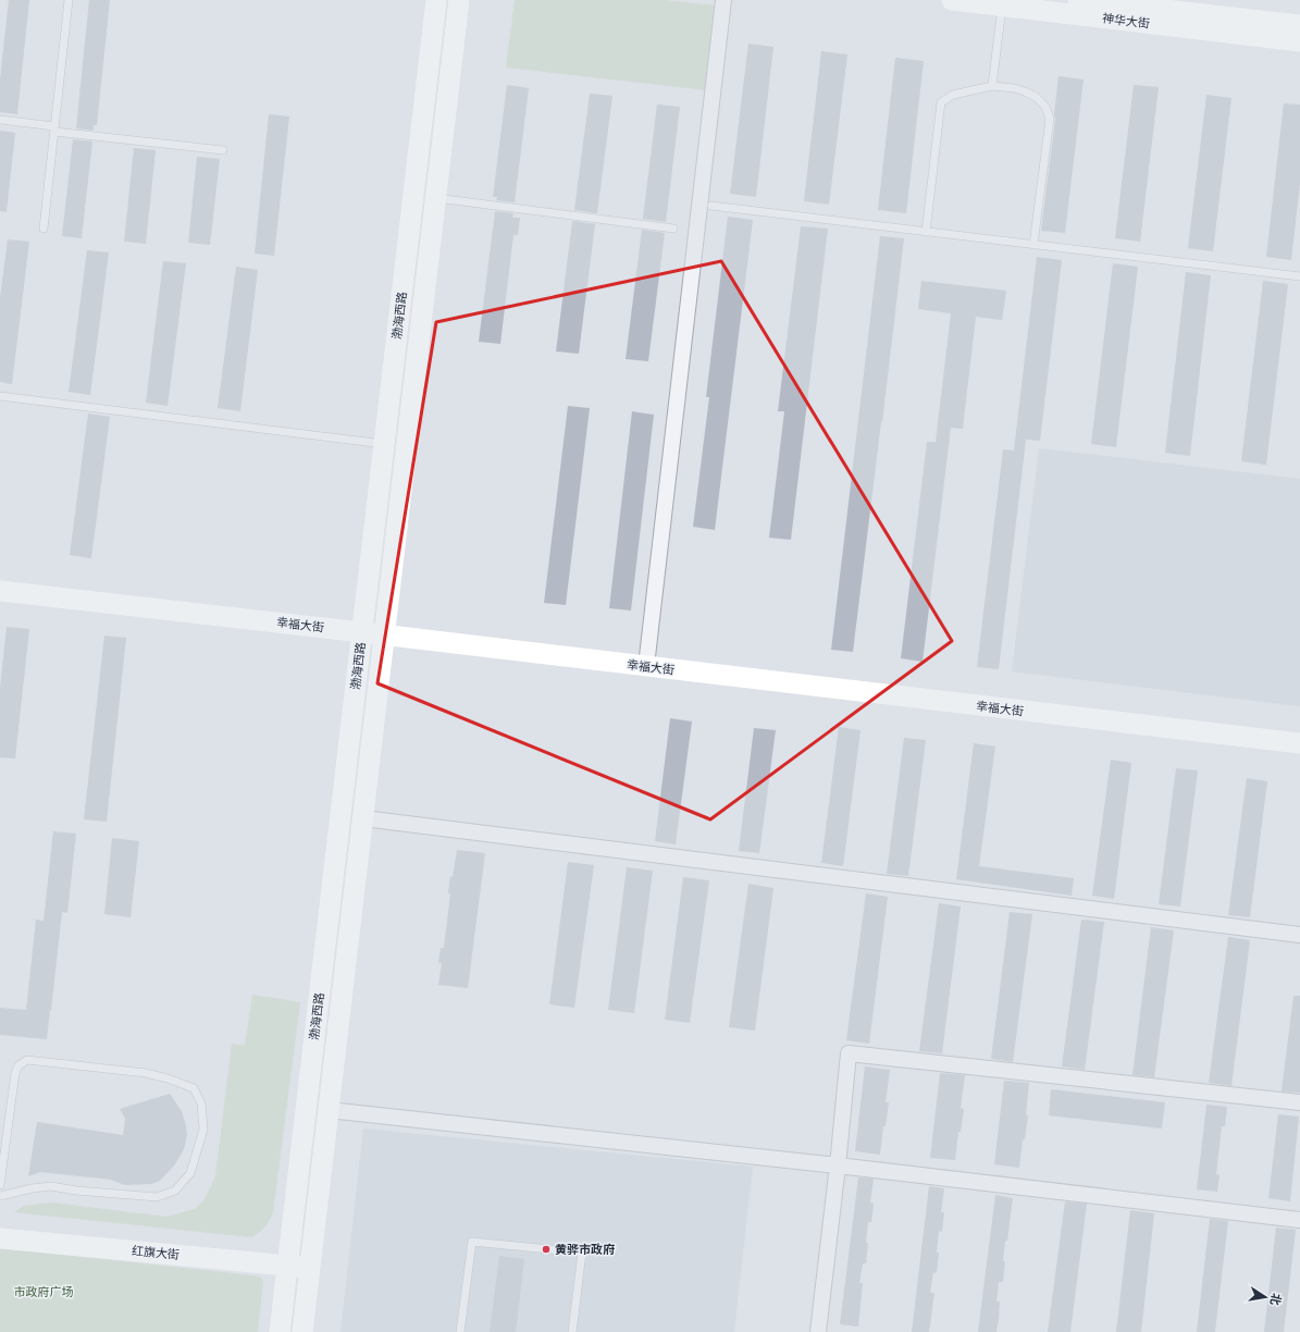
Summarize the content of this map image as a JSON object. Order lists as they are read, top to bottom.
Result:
{
  "streets": {
    "main road": [
      "神华大街",
      "渤海西路",
      "幸福大街",
      "红旗大街"
    ]
  },
  "crossings": [
    ["渤海西路", "幸福大街"],
    ["渤海西路", "红旗大街"]
  ],
  "parks": ["市政府广场"],
  "places": ["黄骅市政府"],
  "north": "right"
}
